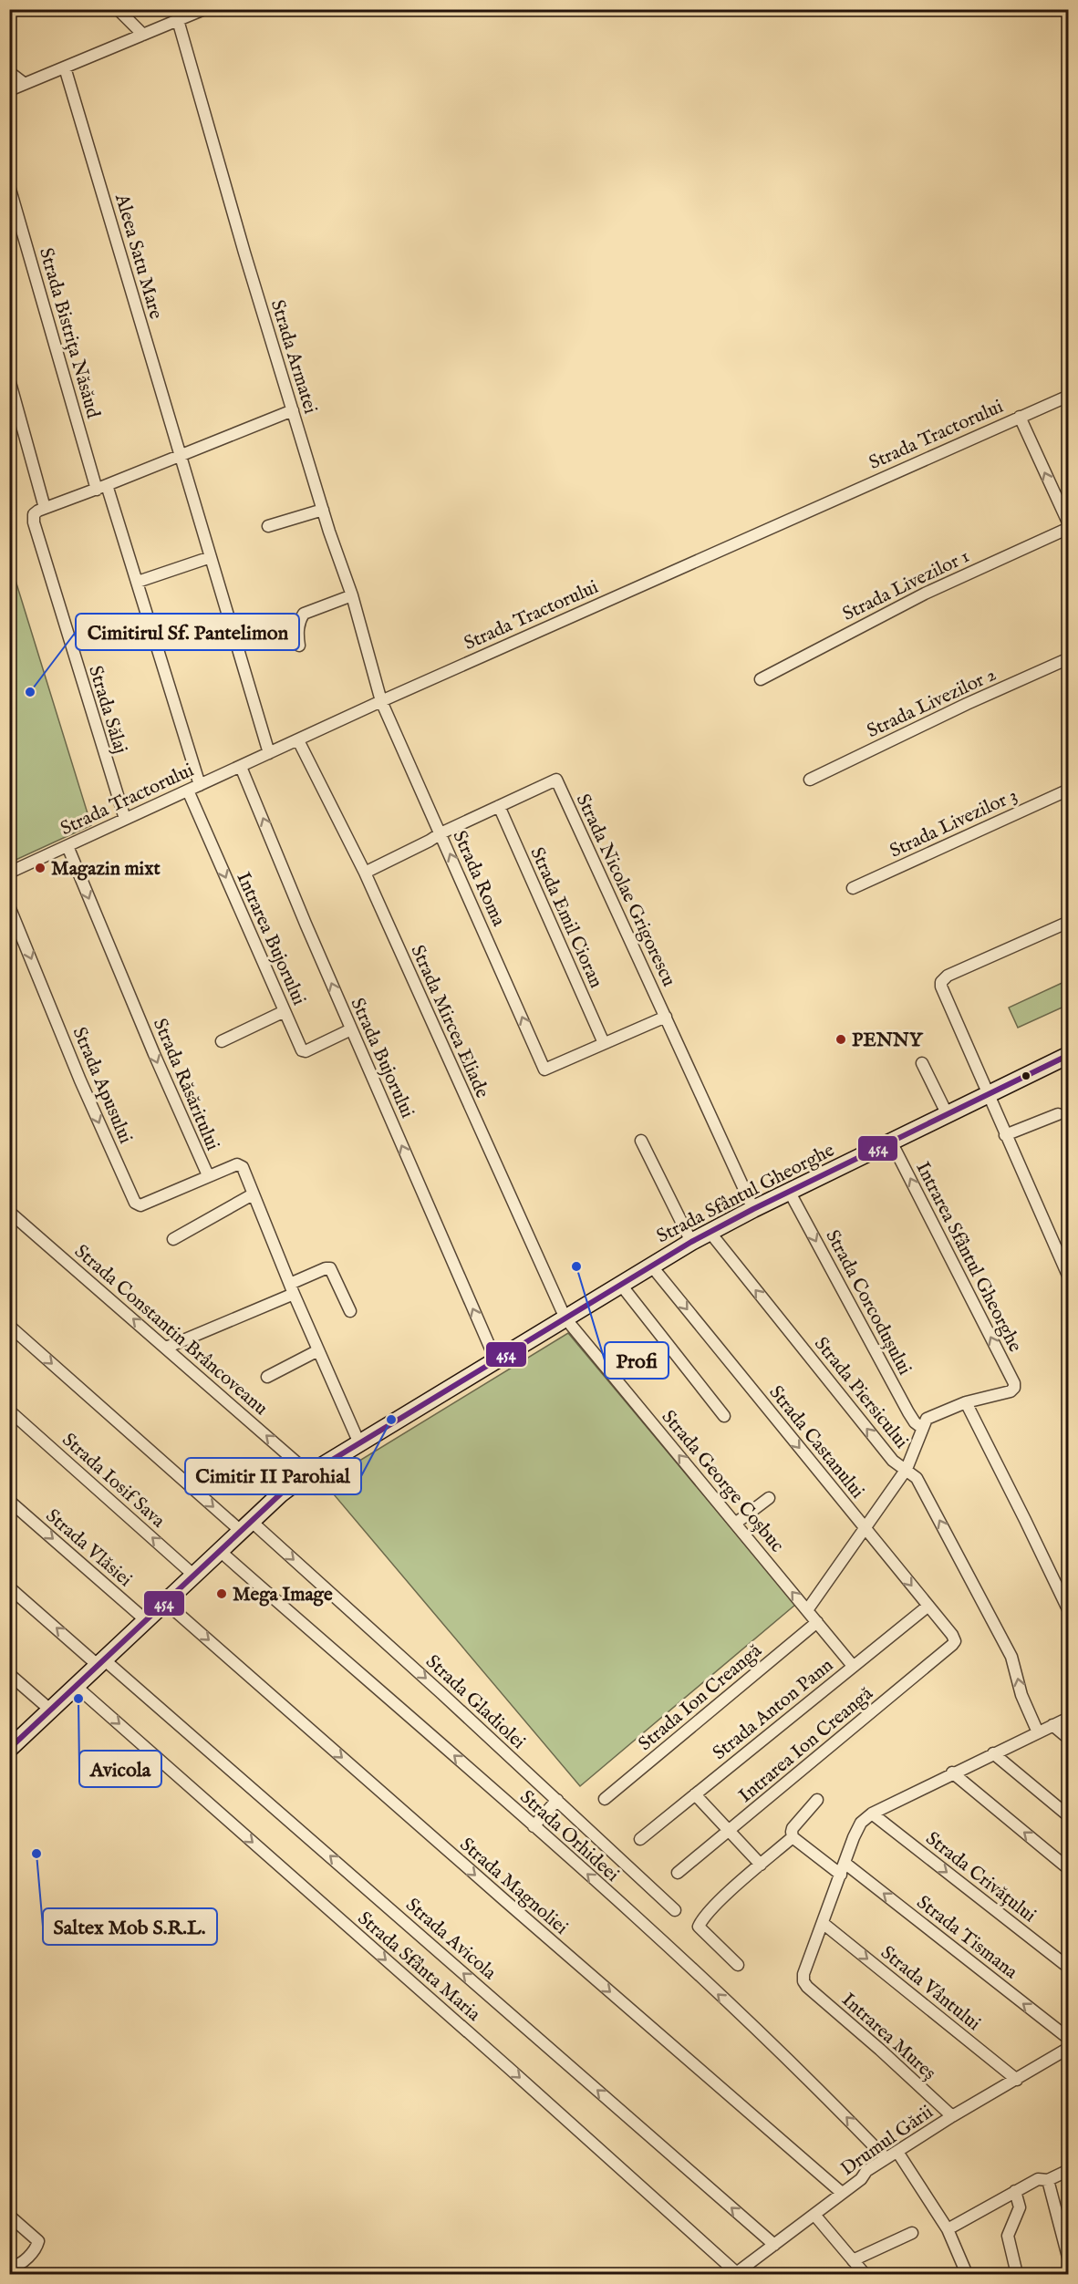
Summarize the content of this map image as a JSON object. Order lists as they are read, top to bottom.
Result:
{
  "streets": {
    "street": [
      "Aleea Satu Mare",
      "Strada Bistrița Năsăud",
      "Strada Armatei",
      "Strada Tractorului",
      "Strada Livezilor 1",
      "Strada Livezilor 2",
      "Strada Sălaj",
      "Strada Livezilor 3",
      "Strada Roma",
      "Strada Nicolae Grigorescu",
      "Strada Emil Cioran",
      "Intrarea Bujorului",
      "Strada Mircea Eliade",
      "Strada Bujorului",
      "Strada Răsăritului",
      "Strada Apusului",
      "Strada Sfântul Gheorghe",
      "Intrarea Sfântul Gheorghe",
      "Strada Corcodușului",
      "Strada Constantin Brâncoveanu",
      "Strada Piersicului",
      "Strada Castanului",
      "Strada Iosif Sava",
      "Strada George Coșbuc",
      "Strada Vlăsiei",
      "Strada Ion Creangă",
      "Strada Gladiolei",
      "Strada Anton Pann",
      "Intrarea Ion Creangă",
      "Strada Orhideei",
      "Strada Crivățului",
      "Strada Magnoliei",
      "Strada Tismana",
      "Strada Avicola",
      "Strada Sfânta Maria",
      "Strada Vântului",
      "Intrarea Mureș",
      "Drumul Gării"
    ]
  },
  "crossings": [
    ["Aleea Satu Mare", "Strada Tractorului"],
    ["Strada Bistrița Năsăud", "Strada Tractorului"],
    ["Strada Armatei", "Strada Tractorului"],
    ["Strada Armatei", "Strada Roma"],
    ["Strada Tractorului", "Strada Sălaj"],
    ["Strada Tractorului", "Strada Roma"],
    ["Strada Tractorului", "Intrarea Bujorului"],
    ["Strada Tractorului", "Strada Mircea Eliade"],
    ["Strada Tractorului", "Strada Bujorului"],
    ["Strada Tractorului", "Strada Răsăritului"],
    ["Strada Roma", "Strada Nicolae Grigorescu"],
    ["Strada Roma", "Strada Emil Cioran"],
    ["Strada Nicolae Grigorescu", "Strada Emil Cioran"],
    ["Strada Nicolae Grigorescu", "Strada Mircea Eliade"],
    ["Strada Nicolae Grigorescu", "Strada Sfântul Gheorghe"],
    ["Intrarea Bujorului", "Strada Bujorului"],
    ["Strada Mircea Eliade", "Strada Sfântul Gheorghe"],
    ["Strada Mircea Eliade", "Strada George Coșbuc"],
    ["Strada Bujorului", "Strada Sfântul Gheorghe"],
    ["Strada Răsăritului", "Strada Apusului"],
    ["Strada Răsăritului", "Strada Sfântul Gheorghe"],
    ["Strada Sfântul Gheorghe", "Intrarea Sfântul Gheorghe"],
    ["Strada Sfântul Gheorghe", "Strada Corcodușului"],
    ["Strada Sfântul Gheorghe", "Strada Constantin Brâncoveanu"],
    ["Strada Sfântul Gheorghe", "Strada Piersicului"],
    ["Strada Sfântul Gheorghe", "Strada Castanului"],
    ["Strada Sfântul Gheorghe", "Strada Iosif Sava"],
    ["Strada Sfântul Gheorghe", "Strada George Coșbuc"],
    ["Strada Sfântul Gheorghe", "Strada Vlăsiei"],
    ["Strada Sfântul Gheorghe", "Strada Gladiolei"],
    ["Strada Sfântul Gheorghe", "Strada Orhideei"],
    ["Strada Sfântul Gheorghe", "Strada Magnoliei"],
    ["Strada Sfântul Gheorghe", "Strada Avicola"],
    ["Strada Sfântul Gheorghe", "Strada Sfânta Maria"],
    ["Strada Castanului", "Strada Anton Pann"],
    ["Strada Castanului", "Intrarea Ion Creangă"],
    ["Strada George Coșbuc", "Strada Ion Creangă"],
    ["Strada George Coșbuc", "Strada Anton Pann"],
    ["Strada Orhideei", "Drumul Gării"],
    ["Strada Magnoliei", "Drumul Gării"],
    ["Strada Avicola", "Drumul Gării"],
    ["Strada Sfânta Maria", "Drumul Gării"],
    ["Strada Vântului", "Intrarea Mureș"],
    ["Strada Vântului", "Drumul Gării"],
    ["Intrarea Mureș", "Drumul Gării"]
  ],
  "one_way": [
    "Strada Roma",
    "Intrarea Bujorului",
    "Strada Bujorului",
    "Strada Răsăritului",
    "Strada Apusului",
    "Strada Corcodușului",
    "Strada Constantin Brâncoveanu",
    "Strada Iosif Sava",
    "Strada Vlăsiei",
    "Strada Gladiolei",
    "Strada Orhideei",
    "Strada Magnoliei",
    "Strada Tismana",
    "Strada Avicola",
    "Strada Sfânta Maria",
    "Strada Vântului"
  ],
  "places": [
    "Cimitirul Sf. Pantelimon",
    "Magazin mixt",
    "PENNY",
    "Profi",
    "Cimitir II Parohial",
    "Mega Image",
    "Avicola",
    "Saltex Mob S.R.L."
  ],
  "lines": ["transit line 454"]
}
